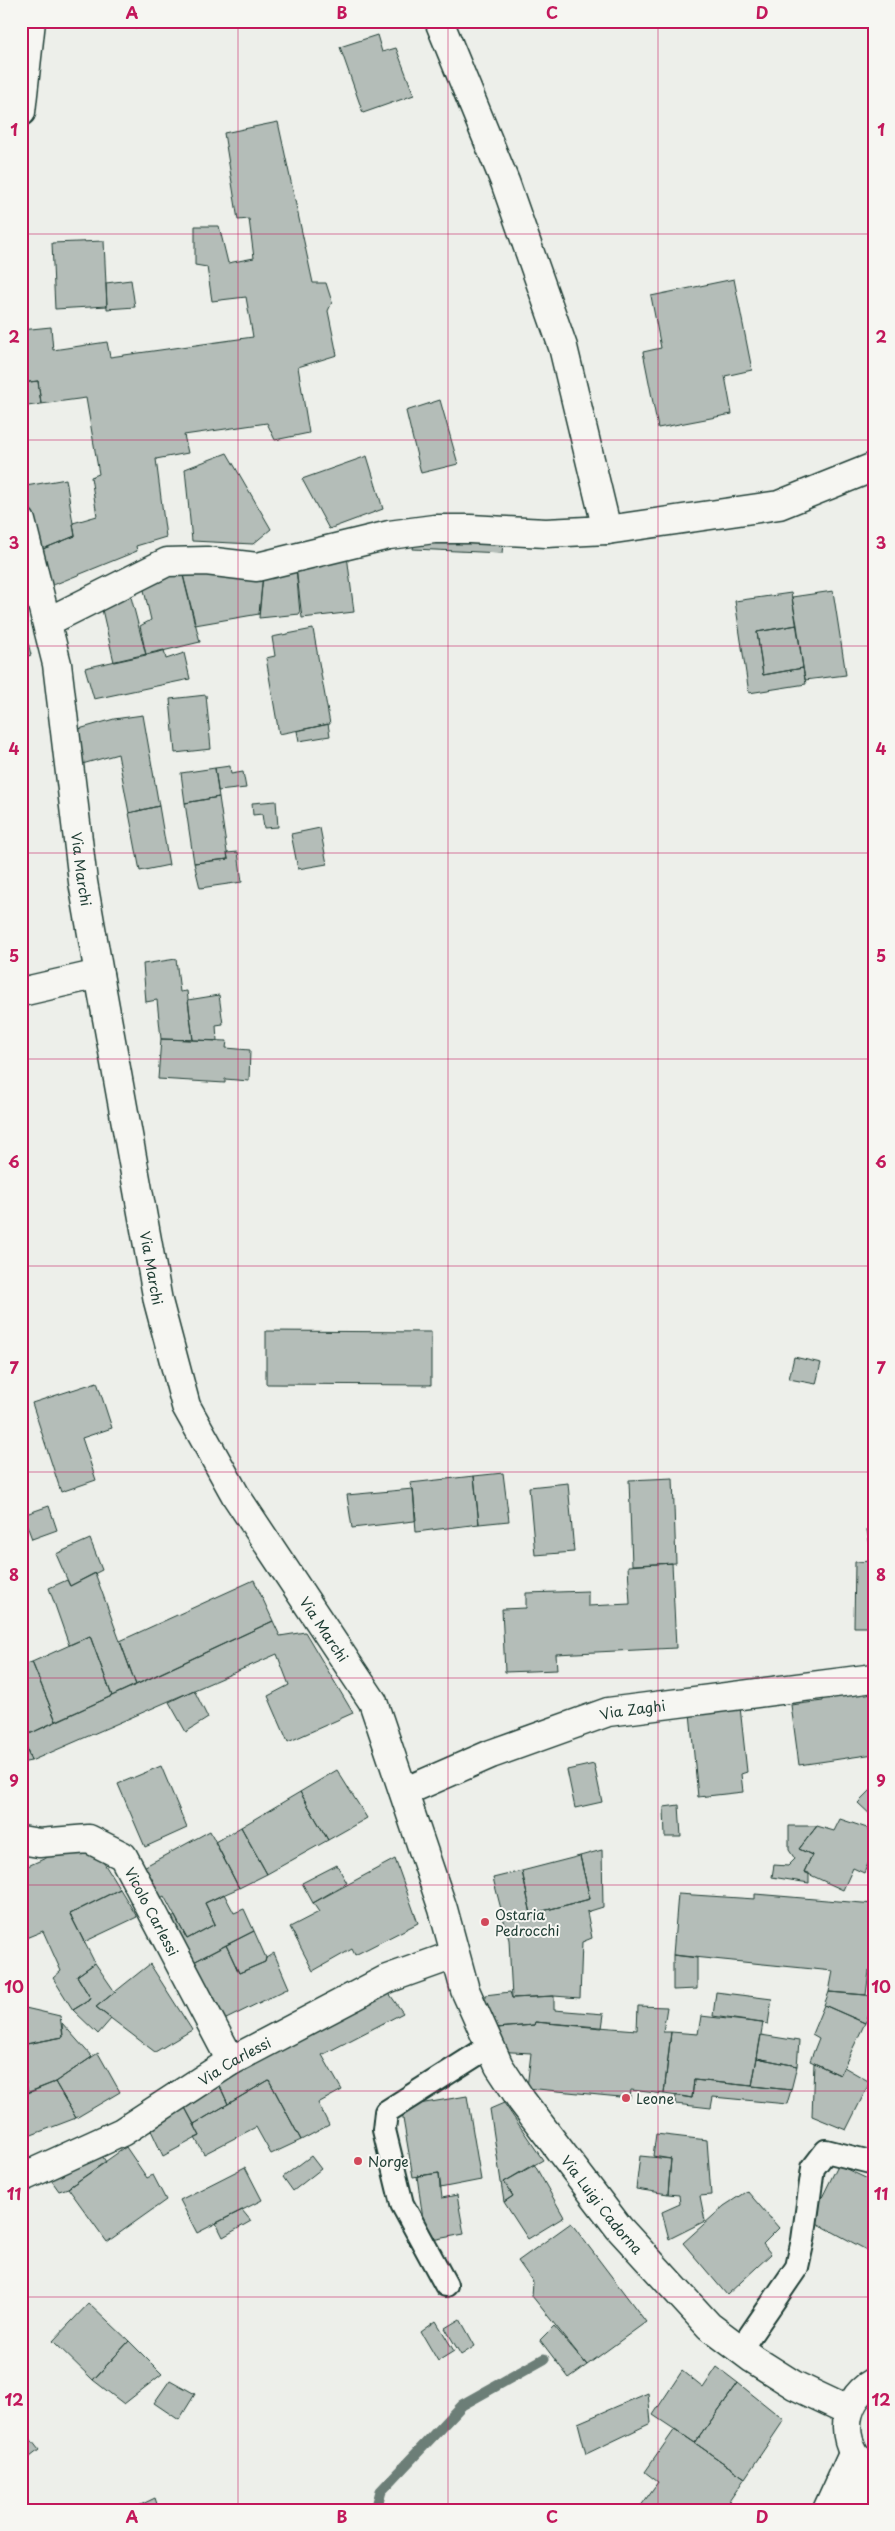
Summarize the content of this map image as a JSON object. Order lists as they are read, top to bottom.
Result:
{
  "streets": {
    "main road": [
      "Via Marchi",
      "Via Zaghi",
      "Vicolo Carlessi",
      "Via Carlessi",
      "Via Luigi Cadorna"
    ]
  },
  "crossings": [
    ["Via Marchi", "Via Zaghi"],
    ["Via Marchi", "Via Carlessi"],
    ["Via Marchi", "Via Luigi Cadorna"],
    ["Vicolo Carlessi", "Via Carlessi"],
    ["Via Carlessi", "Via Luigi Cadorna"]
  ],
  "places": ["Ostaria Pedrocchi", "Leone", "Norge"],
  "grid": {
    "columns": [
      "A",
      "B",
      "C",
      "D"
    ],
    "rows": [
      "1",
      "2",
      "3",
      "4",
      "5",
      "6",
      "7",
      "8",
      "9",
      "10",
      "11",
      "12"
    ]
  }
}
